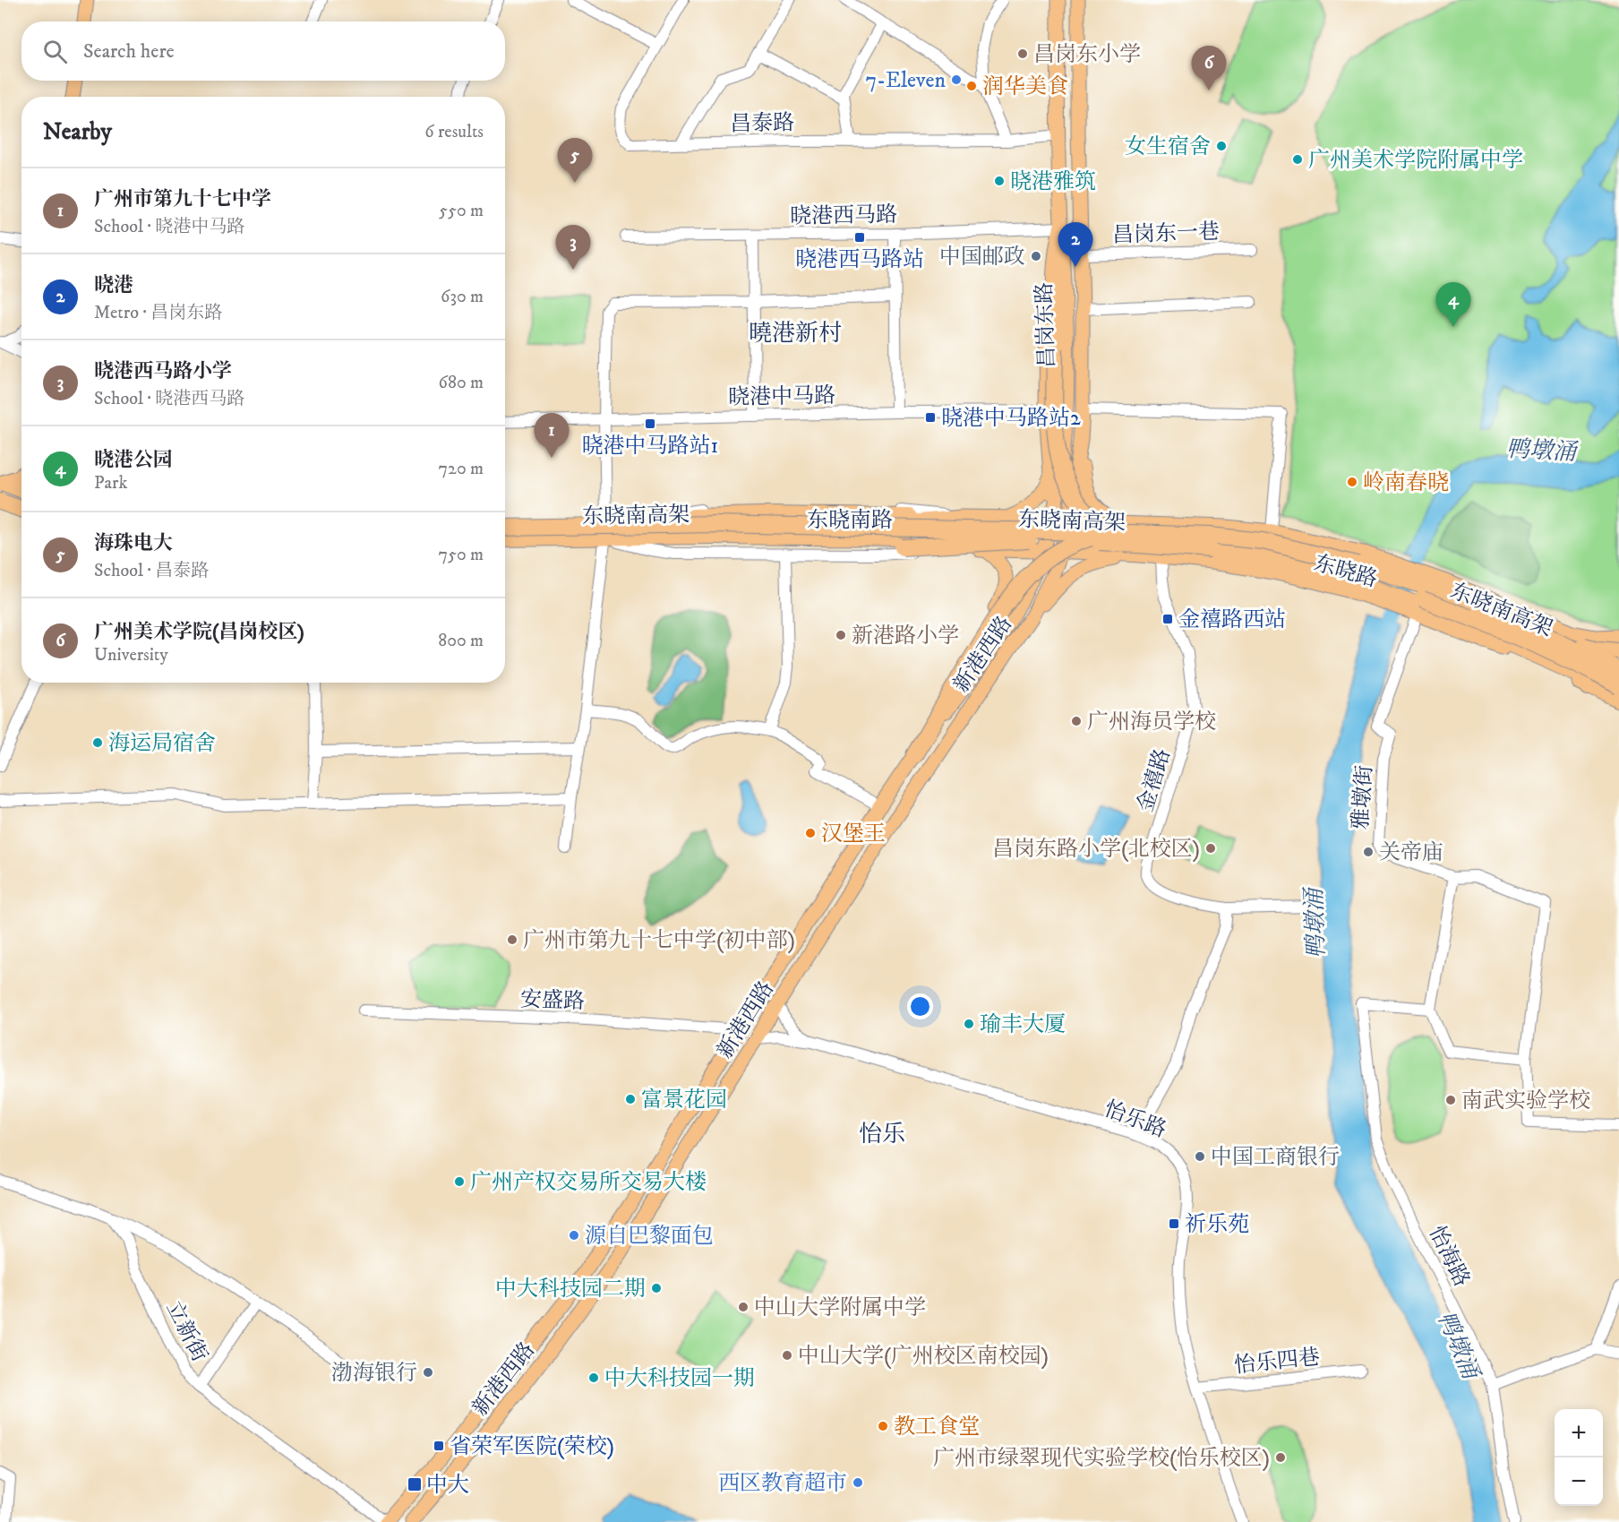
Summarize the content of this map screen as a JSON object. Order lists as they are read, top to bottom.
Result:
{
  "streets": {
    "highway": ["东晓南高架"],
    "main road": [
      "昌岗东路",
      "东晓南路",
      "东晓路",
      "新港西路"
    ],
    "street": [
      "昌泰路",
      "晓港西马路",
      "昌岗东一巷",
      "晓港中马路",
      "金禧路",
      "雅墩街",
      "安盛路",
      "怡乐路",
      "怡海路",
      "立新街",
      "怡乐四巷"
    ]
  },
  "crossings": [
    ["昌泰路", "昌岗东路"],
    ["晓港西马路", "昌岗东路"],
    ["昌岗东一巷", "昌岗东路"],
    ["昌岗东路", "晓港中马路"],
    ["昌岗东路", "东晓南高架"],
    ["昌岗东路", "东晓南路"],
    ["昌岗东路", "东晓路"],
    ["昌岗东路", "新港西路"],
    ["东晓南高架", "东晓南路"],
    ["东晓南高架", "东晓路"],
    ["东晓南高架", "新港西路"],
    ["东晓南路", "东晓路"],
    ["东晓南路", "新港西路"],
    ["东晓路", "新港西路"],
    ["东晓路", "金禧路"],
    ["东晓路", "雅墩街"],
    ["新港西路", "安盛路"],
    ["新港西路", "立新街"],
    ["怡乐路", "怡乐四巷"]
  ],
  "districts": ["曉港新村", "怡乐"],
  "water": ["鸭墩涌"],
  "places": {
    "other": [
      "昌岗东小学",
      "7-Eleven",
      "润华美食",
      "女生宿舍",
      "广州美术学院附属中学",
      "晓港雅筑",
      "中国邮政",
      "岭南春晓",
      "新港路小学",
      "广州海员学校",
      "海运局宿舍",
      "汉堡王",
      "昌岗东路小学(北校区)",
      "关帝庙",
      "广州市第九十七中学(初中部)",
      "瑜丰大厦",
      "富景花园",
      "南武实验学校",
      "中国工商银行",
      "广州产权交易所交易大楼",
      "源自巴黎面包",
      "中大科技园二期",
      "中山大学附属中学",
      "中山大学(广州校区南校园)",
      "渤海银行",
      "中大科技园一期",
      "教工食堂",
      "广州市绿翠现代实验学校(怡乐校区)",
      "西区教育超市"
    ],
    "transit": [
      "晓港西马路站",
      "晓港中马路站2",
      "晓港中马路站1",
      "金禧路西站",
      "祈乐苑",
      "省荣军医院(荣校)",
      "中大"
    ]
  },
  "page": {
    "search": "Search here",
    "pins": [
      "6",
      "5",
      "2",
      "3",
      "4",
      "1"
    ],
    "heading": ["Nearby", "6 results"],
    "list": [
      {
        "mark": "1",
        "name": "广州市第九十七中学",
        "note": "School · 晓港中马路",
        "value": "550 m"
      },
      {
        "mark": "2",
        "name": "晓港",
        "note": "Metro · 昌岗东路",
        "value": "630 m"
      },
      {
        "mark": "3",
        "name": "晓港西马路小学",
        "note": "School · 晓港西马路",
        "value": "680 m"
      },
      {
        "mark": "4",
        "name": "晓港公园",
        "note": "Park",
        "value": "720 m"
      },
      {
        "mark": "5",
        "name": "海珠电大",
        "note": "School · 昌泰路",
        "value": "750 m"
      },
      {
        "mark": "6",
        "name": "广州美术学院(昌岗校区)",
        "note": "University",
        "value": "800 m"
      }
    ],
    "map_buttons": ["+", "−"]
  }
}
